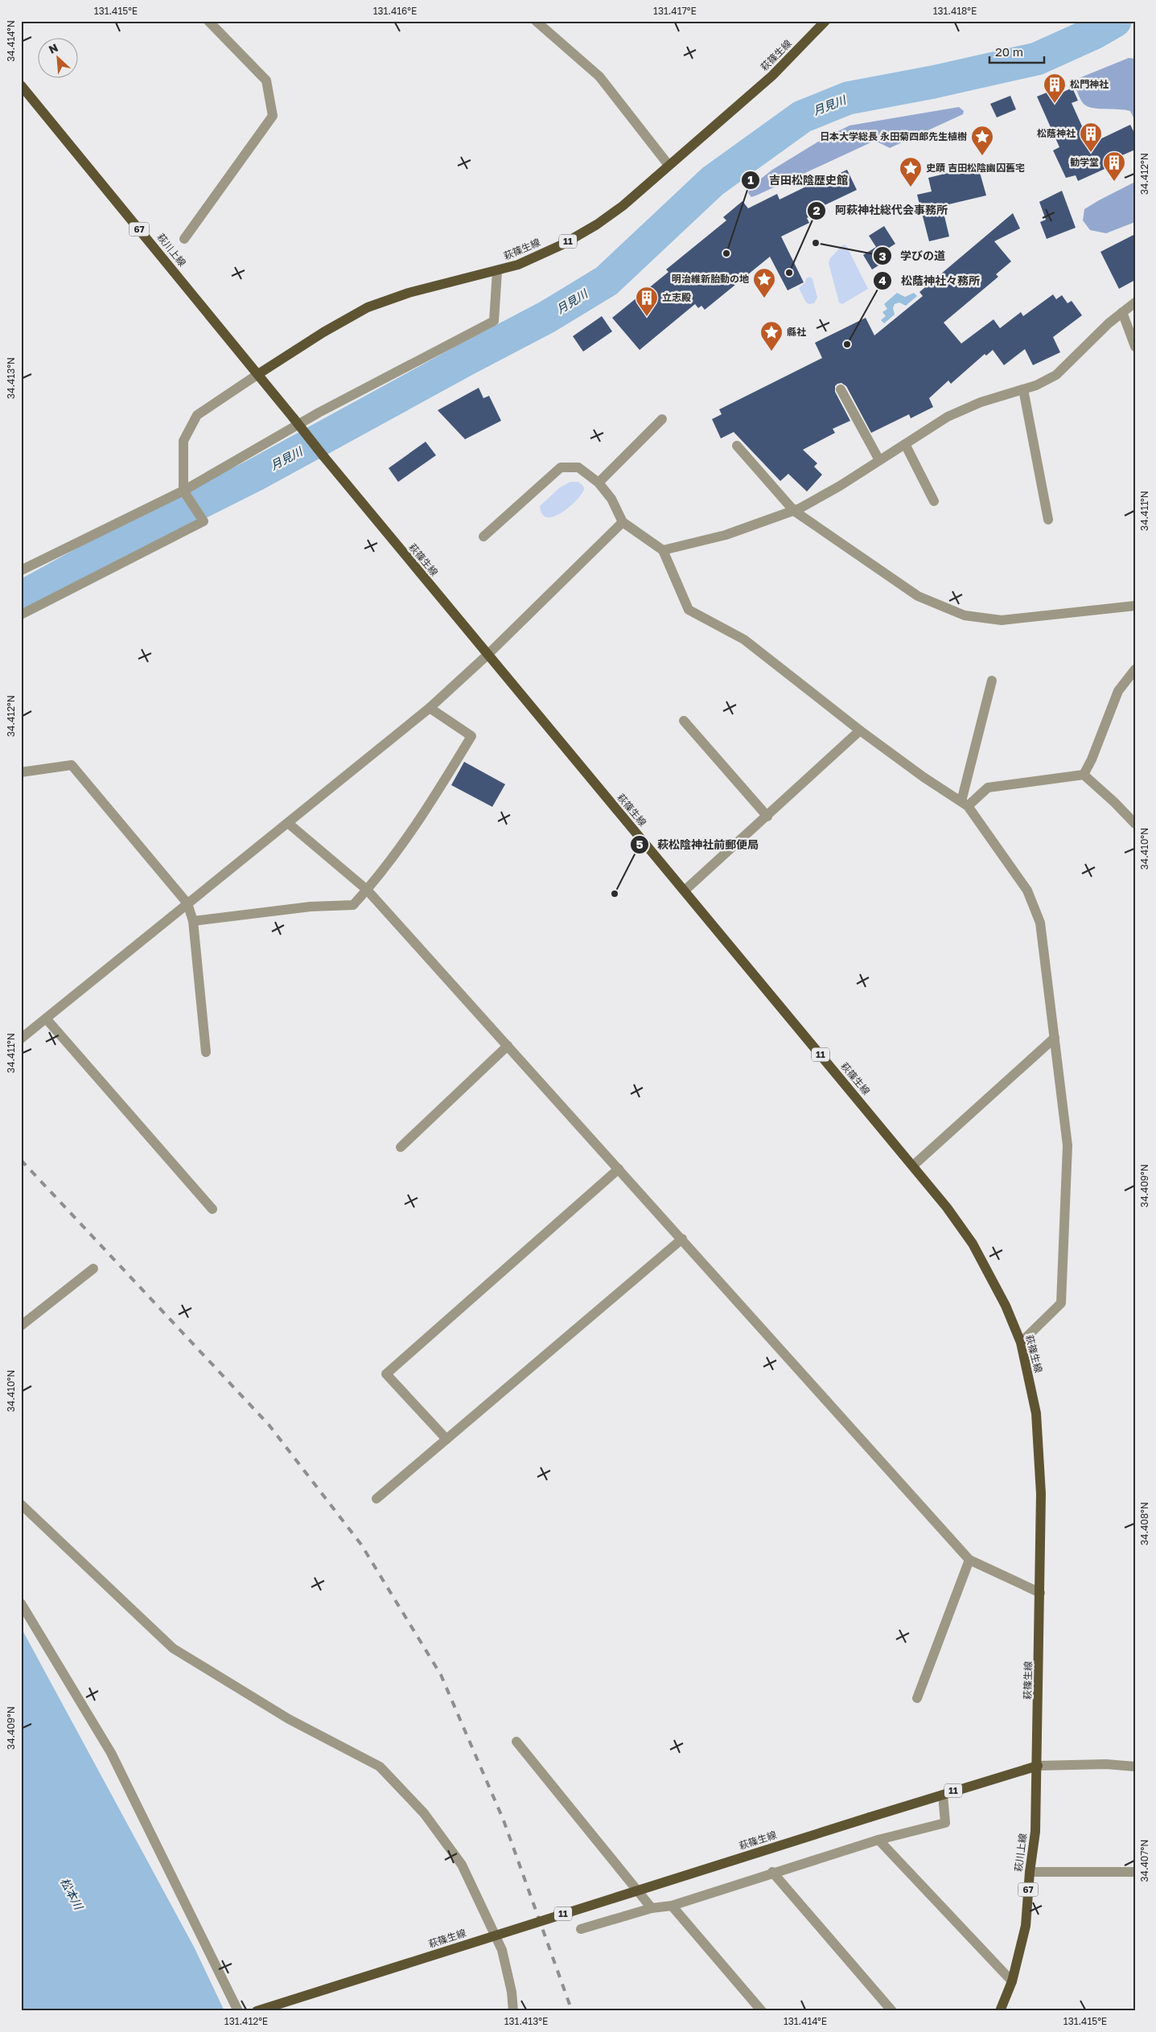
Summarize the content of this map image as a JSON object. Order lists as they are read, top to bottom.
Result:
{
  "streets": {
    "main road": [
      "萩篠生線",
      "67",
      "11",
      "萩川上線"
    ]
  },
  "crossings": [
    ["萩篠生線", "萩川上線"]
  ],
  "water": ["月見川", "松本川"],
  "places": {
    "building": [
      "松門神社",
      "松蔭神社",
      "勧学堂",
      "立志殿"
    ],
    "place": [
      "日本大学総長 永田菊四郎先生植樹",
      "史蹟 吉田松陰幽囚舊宅",
      "明治維新胎動の地",
      "縣社"
    ],
    "other": [
      "学びの道",
      "吉田松陰歴史館",
      "阿萩神社総代会事務所",
      "松蔭神社々務所",
      "萩松陰神社前郵便局"
    ]
  },
  "scale_bar": "20 m",
  "north": "top left",
  "coordinates": [
    "131.415°E",
    "131.416°E",
    "131.417°E",
    "131.418°E",
    "34.414°N",
    "34.412°N",
    "34.413°N",
    "34.411°N",
    "34.410°N",
    "34.409°N",
    "34.408°N",
    "34.407°N",
    "131.412°E",
    "131.413°E",
    "131.414°E"
  ]
}
